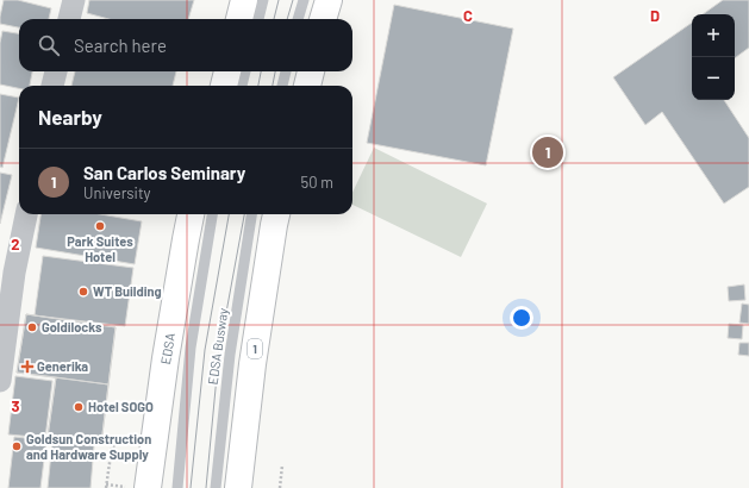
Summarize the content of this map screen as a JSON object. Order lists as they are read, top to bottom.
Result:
{
  "streets": {
    "highway": ["EDSA", "1"],
    "lane": ["EDSA Busway"]
  },
  "places": {
    "other": [
      "Park Suites Hotel",
      "WT Building",
      "Goldilocks",
      "Hotel SOGO",
      "Goldsun Construction and Hardware Supply"
    ],
    "health": ["Generika"]
  },
  "page": {
    "map_buttons": ["+", "−"],
    "search": "Search here",
    "heading": "Nearby",
    "pins": "1",
    "list": [
      {
        "mark": "1",
        "name": "San Carlos Seminary",
        "note": "University",
        "value": "50 m"
      }
    ]
  },
  "grid": {
    "columns": ["C", "D"],
    "rows": ["2", "3"]
  }
}
